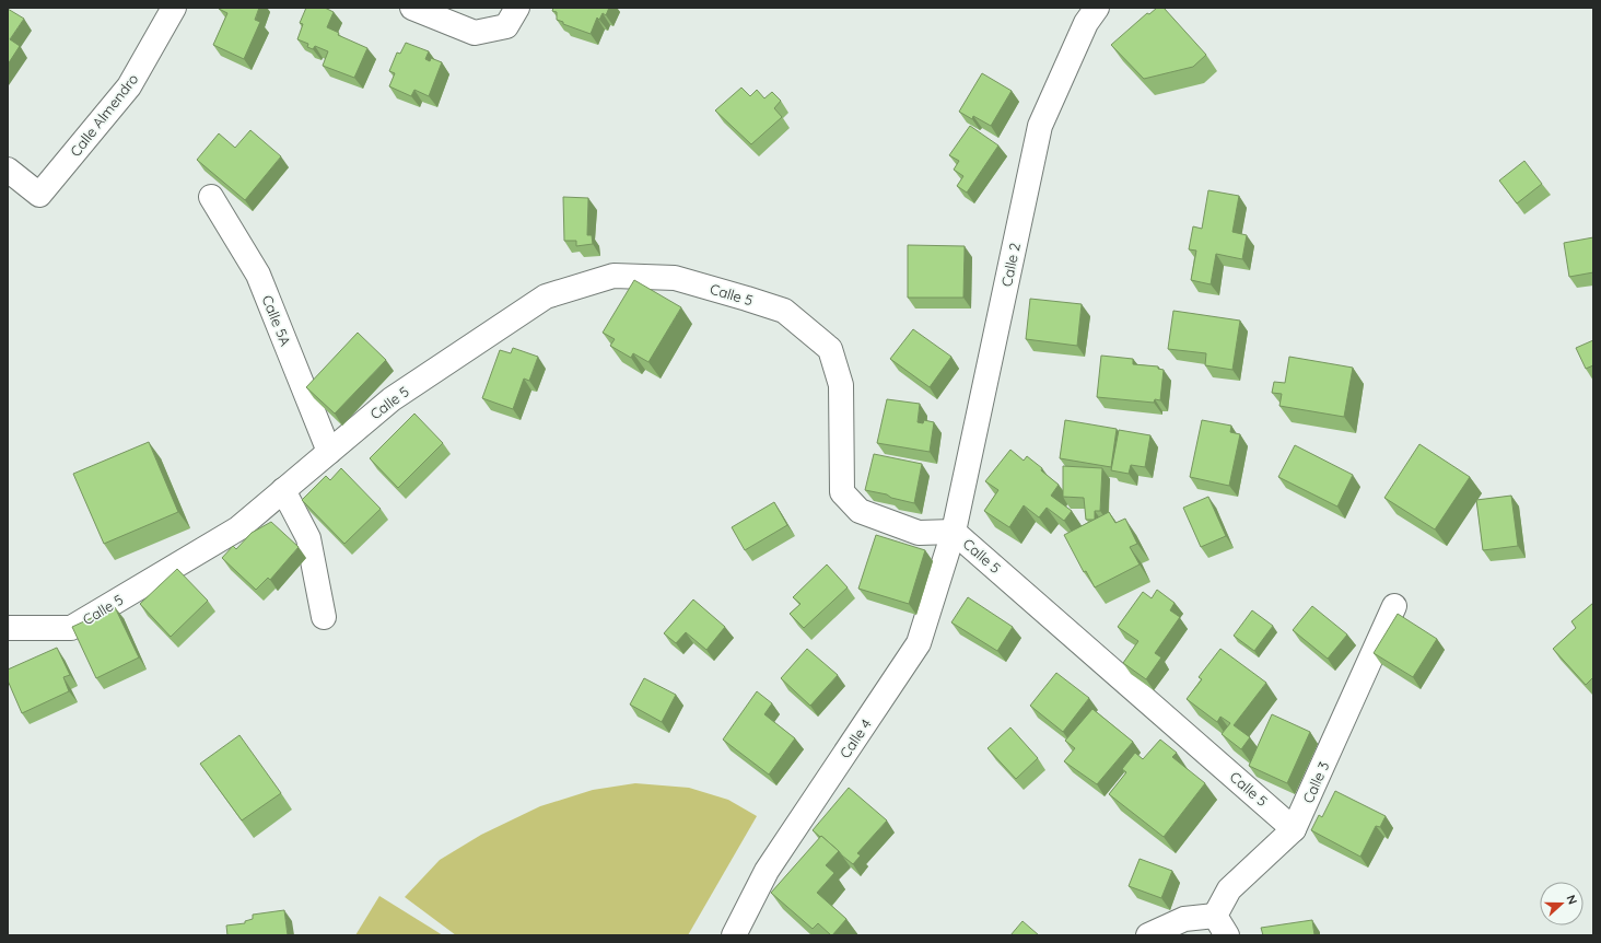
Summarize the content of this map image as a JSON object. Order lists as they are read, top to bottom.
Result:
{
  "streets": {
    "street": [
      "Calle Almendro",
      "Calle 2",
      "Calle 5",
      "Calle 5A",
      "Calle 4",
      "Calle 3"
    ]
  },
  "crossings": [
    ["Calle 2", "Calle 5"],
    ["Calle 2", "Calle 4"],
    ["Calle 5", "Calle 5A"],
    ["Calle 5", "Calle 4"],
    ["Calle 5", "Calle 3"]
  ],
  "north": "right"
}
